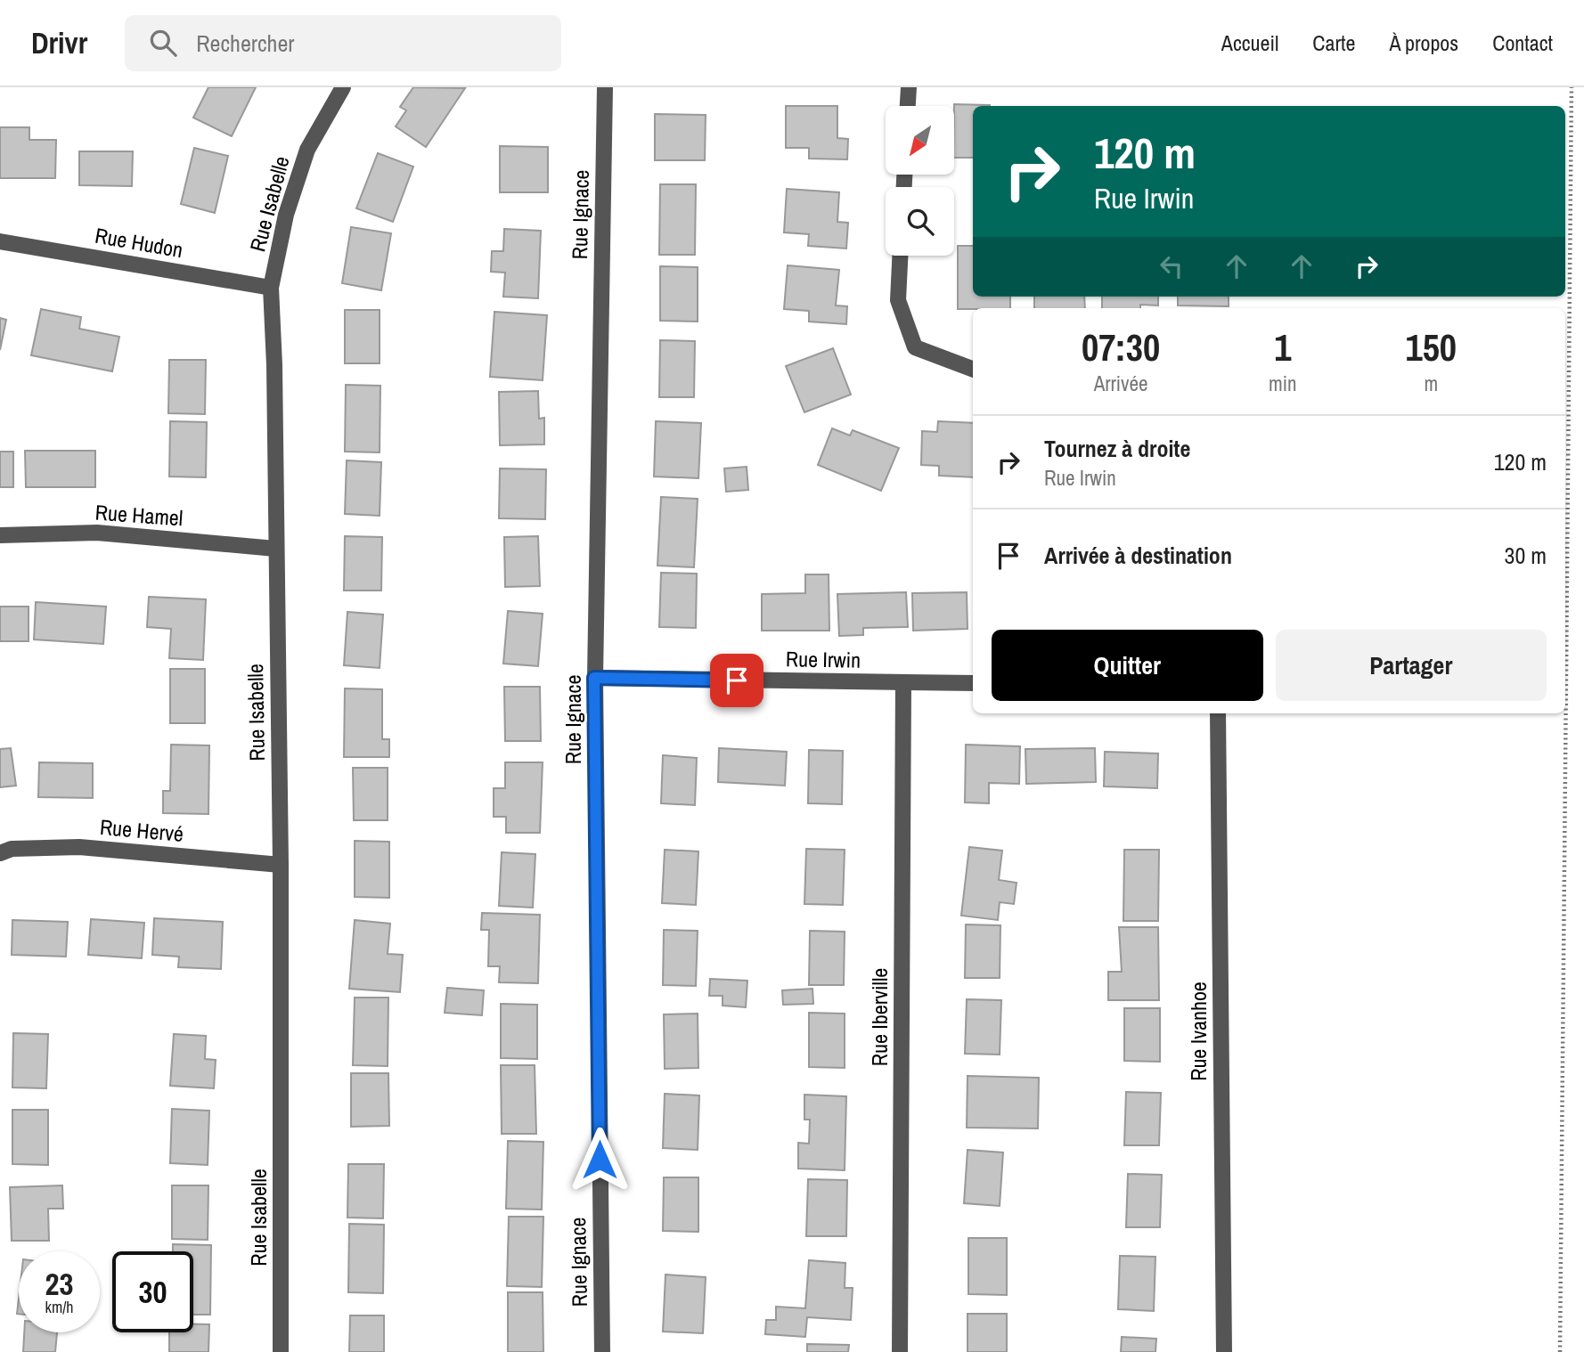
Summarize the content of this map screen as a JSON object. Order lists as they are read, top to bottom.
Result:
{
  "streets": {
    "street": [
      "Rue Isabelle",
      "Rue Ignace",
      "Rue Hudon",
      "Rue Hamel",
      "Rue Irwin",
      "Rue Hervé",
      "Rue Iberville",
      "Rue Ivanhoe"
    ]
  },
  "crossings": [
    ["Rue Isabelle", "Rue Hudon"],
    ["Rue Isabelle", "Rue Hamel"],
    ["Rue Isabelle", "Rue Hervé"],
    ["Rue Ignace", "Rue Irwin"],
    ["Rue Irwin", "Rue Iberville"]
  ],
  "north": "bottom left",
  "page": {
    "header": "Drivr",
    "search": "Rechercher",
    "nav": [
      "Accueil",
      "Carte",
      "À propos",
      "Contact"
    ],
    "turn": ["120 m", "Rue Irwin"],
    "eta": [
      "07:30",
      "Arrivée",
      "1",
      "min",
      "150",
      "m"
    ],
    "list": [
      {
        "name": "Tournez à droite",
        "note": "Rue Irwin",
        "value": "120 m"
      },
      {
        "name": "Arrivée à destination",
        "value": "30 m"
      }
    ],
    "buttons": ["Quitter", "Partager"],
    "speed": "23 km/h",
    "limit": "30"
  }
}
